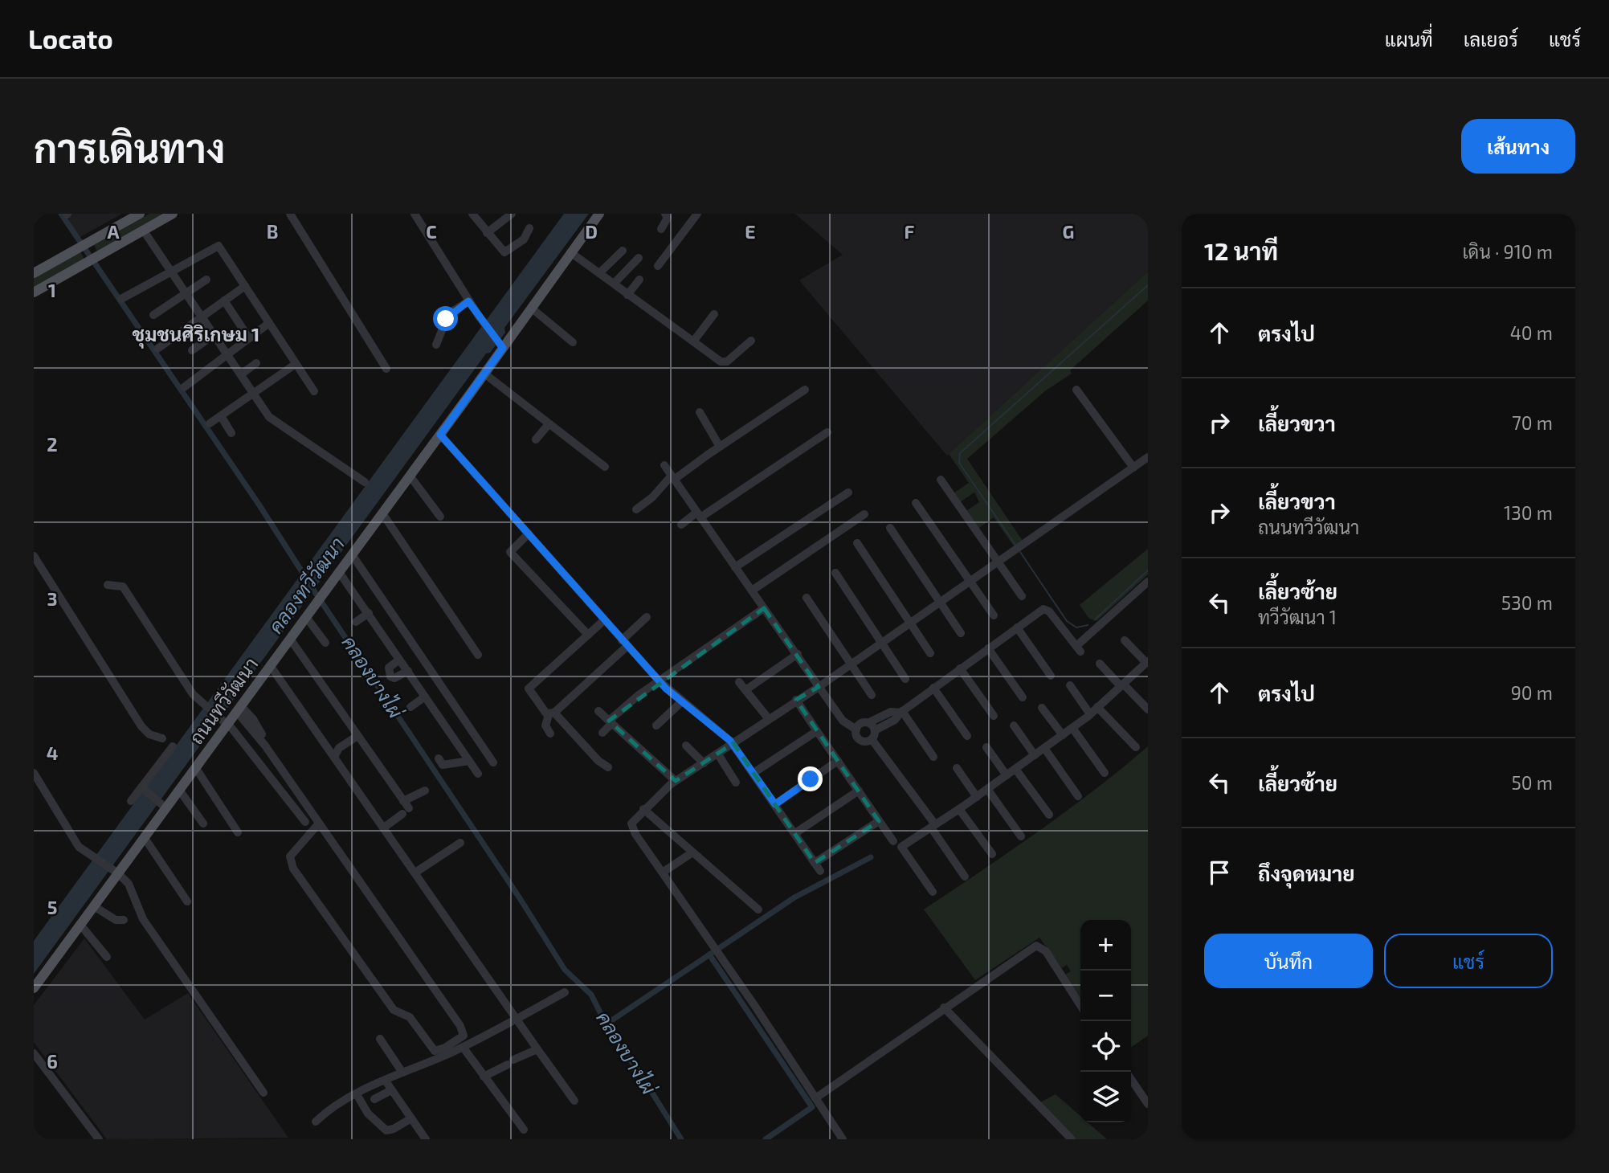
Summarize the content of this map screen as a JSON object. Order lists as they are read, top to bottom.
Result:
{
  "streets": {
    "main road": ["ถนนทวีวัฒนา"]
  },
  "districts": ["ชุมชนศิริเกษม 1"],
  "water": ["คลองทวีวัฒนา", "คลองบางไผ่"],
  "page": {
    "header": "Locato",
    "nav": ["แผนที่", "เลเยอร์", "แชร์"],
    "buttons": [
      "เส้นทาง",
      ["บันทึก", "แชร์"]
    ],
    "title": "การเดินทาง",
    "heading": ["12 นาที", "เดิน · 910 m"],
    "list": [
      ["ตรงไป", "40 m"],
      ["เลี้ยวขวา", "70 m"],
      ["เลี้ยวขวา", "ถนนทวีวัฒนา", "130 m"],
      ["เลี้ยวซ้าย", "ทวีวัฒนา 1", "530 m"],
      ["ตรงไป", "90 m"],
      ["เลี้ยวซ้าย", "50 m"],
      "ถึงจุดหมาย"
    ],
    "map_buttons": ["+", "−"]
  },
  "grid": {
    "columns": [
      "A",
      "B",
      "C",
      "D",
      "E",
      "F",
      "G"
    ],
    "rows": [
      "1",
      "2",
      "3",
      "4",
      "5",
      "6"
    ]
  }
}
